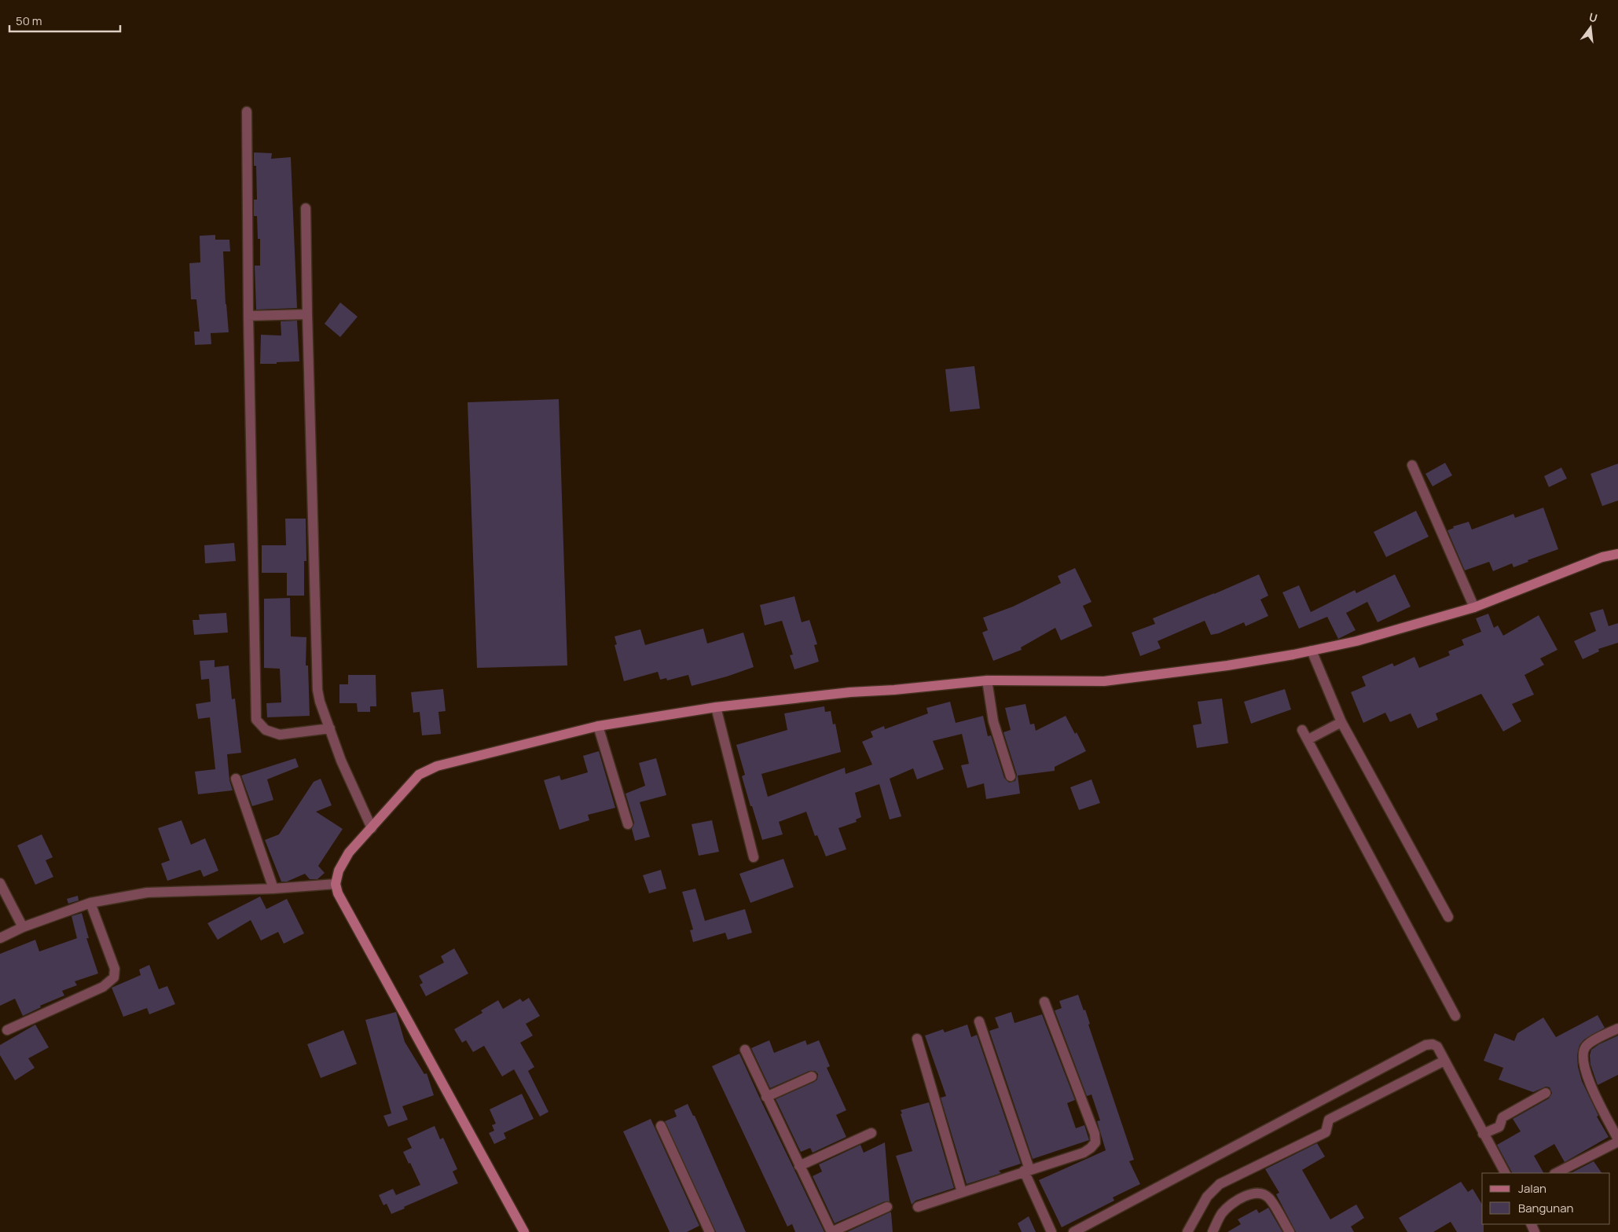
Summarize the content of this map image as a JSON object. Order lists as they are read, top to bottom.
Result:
{
  "legend": ["Jalan", "Bangunan"],
  "scale_bar": "50 m",
  "north": "top"
}
